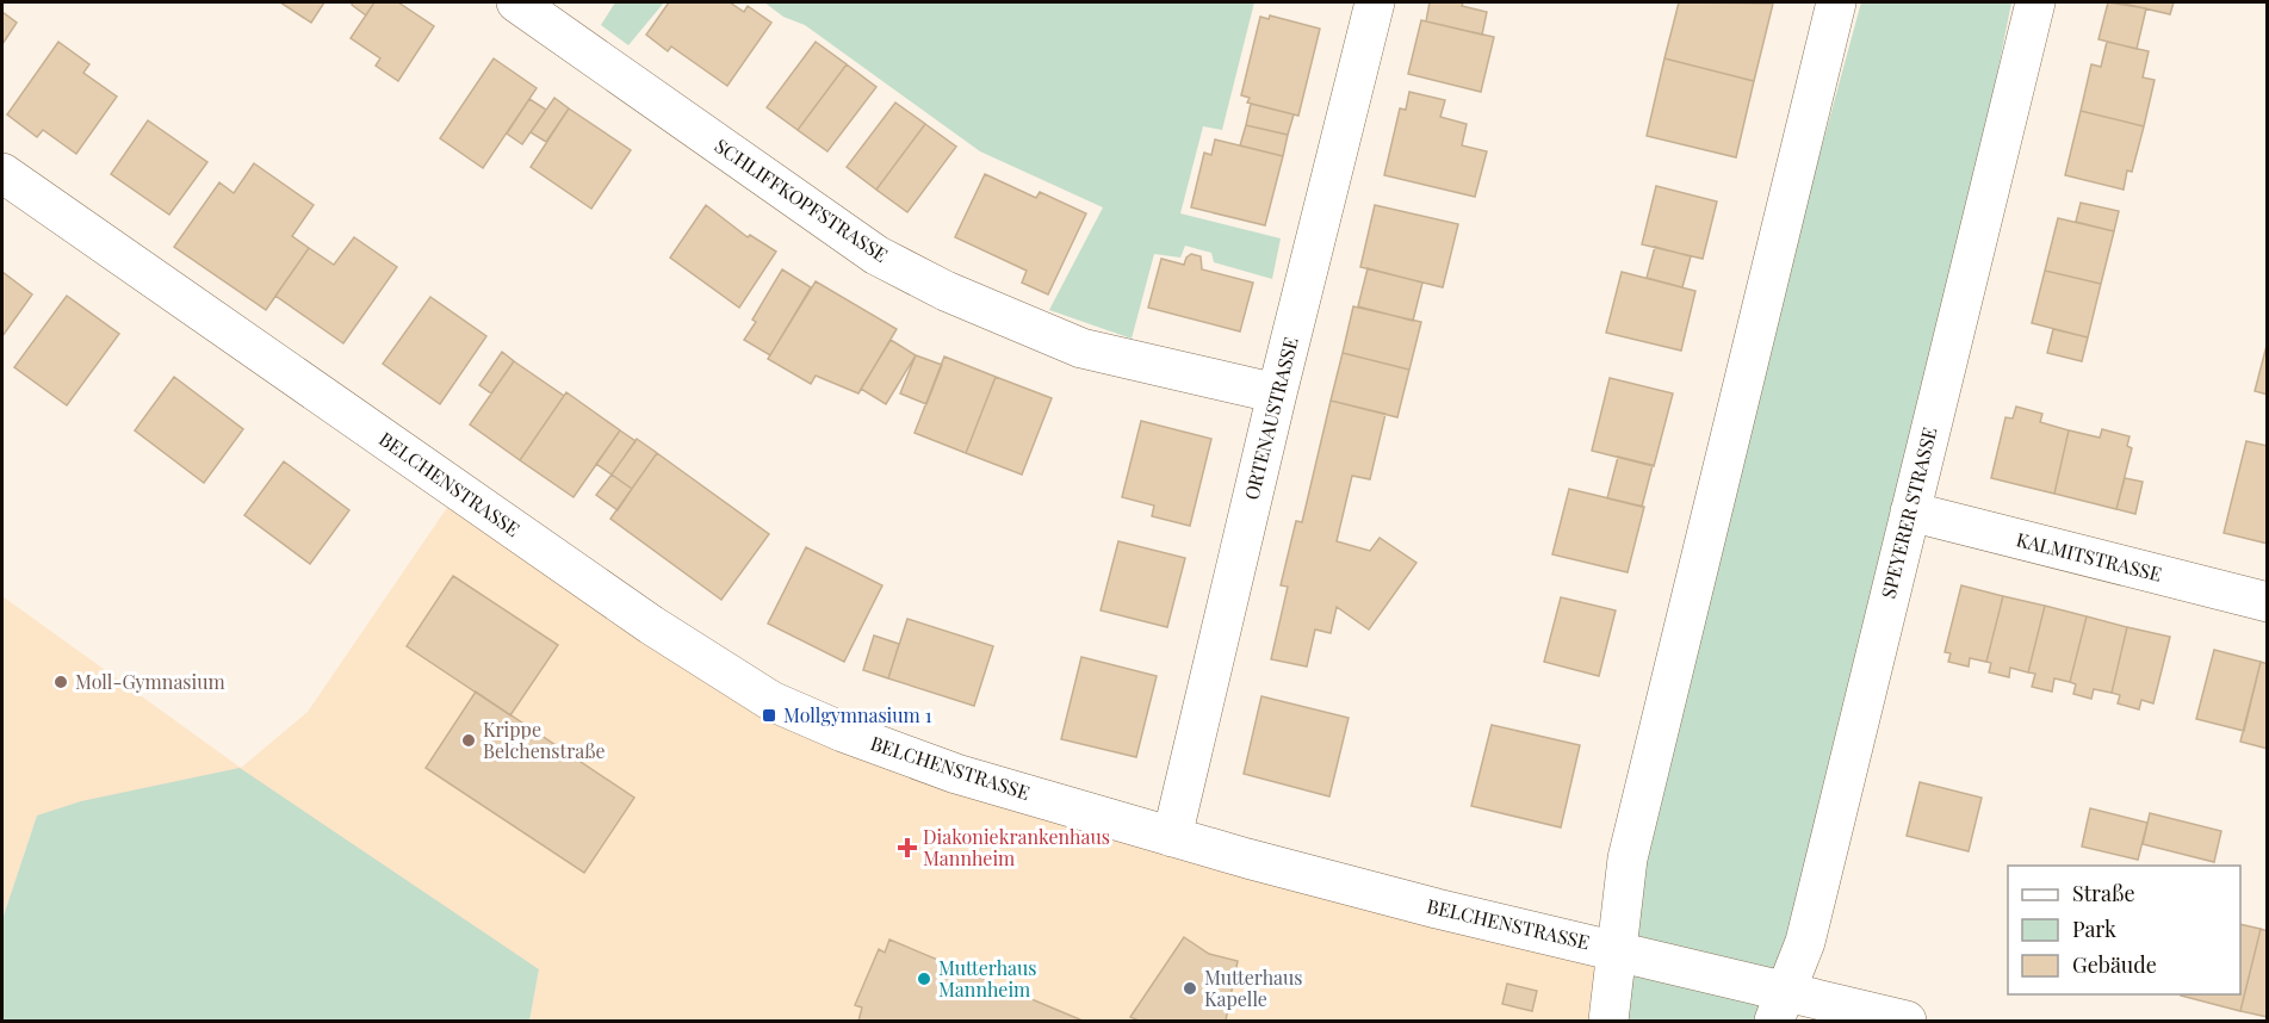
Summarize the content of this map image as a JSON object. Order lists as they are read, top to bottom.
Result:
{
  "streets": {
    "street": [
      "SCHLIFFKOPFSTRASSE",
      "ORTENAUSTRASSE",
      "BELCHENSTRASSE",
      "SPEYERER STRASSE",
      "KALMITSTRASSE"
    ]
  },
  "crossings": [
    ["SCHLIFFKOPFSTRASSE", "ORTENAUSTRASSE"],
    ["ORTENAUSTRASSE", "BELCHENSTRASSE"],
    ["BELCHENSTRASSE", "SPEYERER STRASSE"],
    ["SPEYERER STRASSE", "KALMITSTRASSE"]
  ],
  "places": {
    "other": [
      "Moll-Gymnasium",
      "Krippe Belchenstraße",
      "Mutterhaus Mannheim",
      "Mutterhaus Kapelle"
    ],
    "transit": ["Mollgymnasium 1"],
    "health": ["Diakoniekrankenhaus Mannheim"]
  },
  "legend": ["Straße", "Park", "Gebäude"]
}
